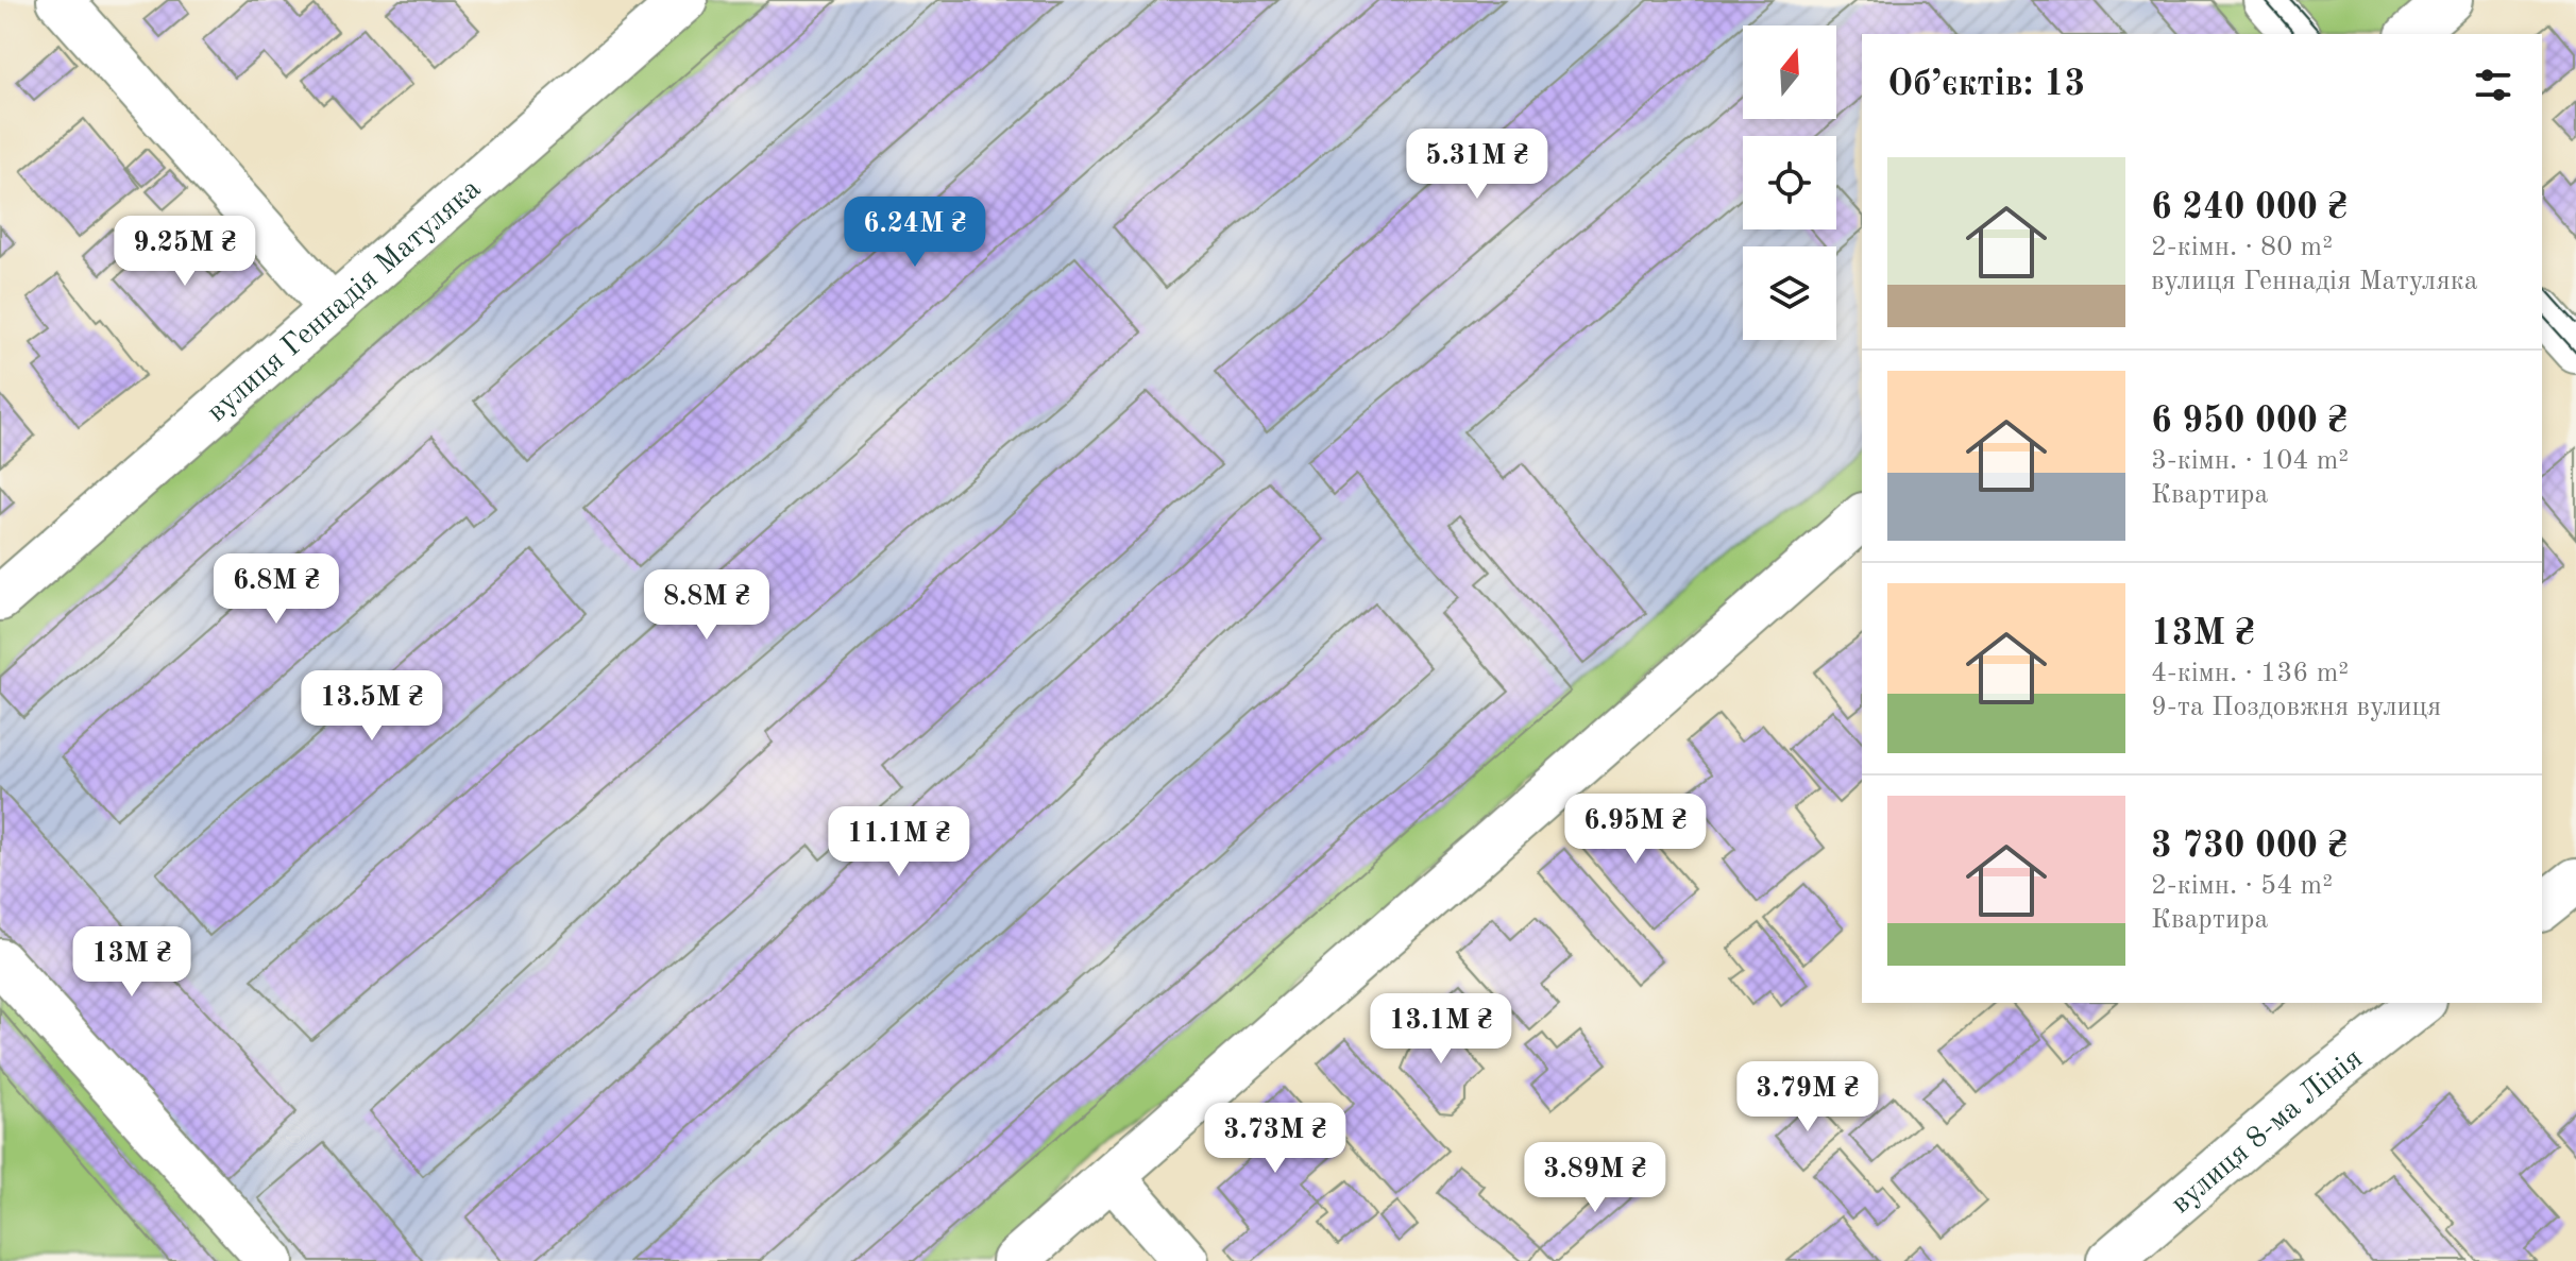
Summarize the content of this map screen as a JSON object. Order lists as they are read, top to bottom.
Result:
{
  "streets": {
    "street": ["вулиця Геннадія Матуляка", "вулиця 8-ма Лінія"]
  },
  "north": "top",
  "page": {
    "heading": "Об’єктів: 13",
    "price": [
      "5.31M ₴",
      "6.24M ₴",
      "9.25M ₴",
      "6.8M ₴",
      "8.8M ₴",
      "13.5M ₴",
      "6.95M ₴",
      "11.1M ₴",
      "13M ₴",
      "13.1M ₴",
      "3.79M ₴",
      "3.73M ₴",
      "3.89M ₴"
    ],
    "list": [
      {
        "name": "6 240 000 ₴",
        "note": "2-кімн. · 80 m² · вулиця Геннадія Матуляка"
      },
      {
        "name": "6 950 000 ₴",
        "note": "3-кімн. · 104 m² · Квартира"
      },
      {
        "name": "13M ₴",
        "note": "4-кімн. · 136 m² · 9-та Поздовжня вулиця"
      },
      {
        "name": "3 730 000 ₴",
        "note": "2-кімн. · 54 m² · Квартира"
      }
    ]
  }
}
